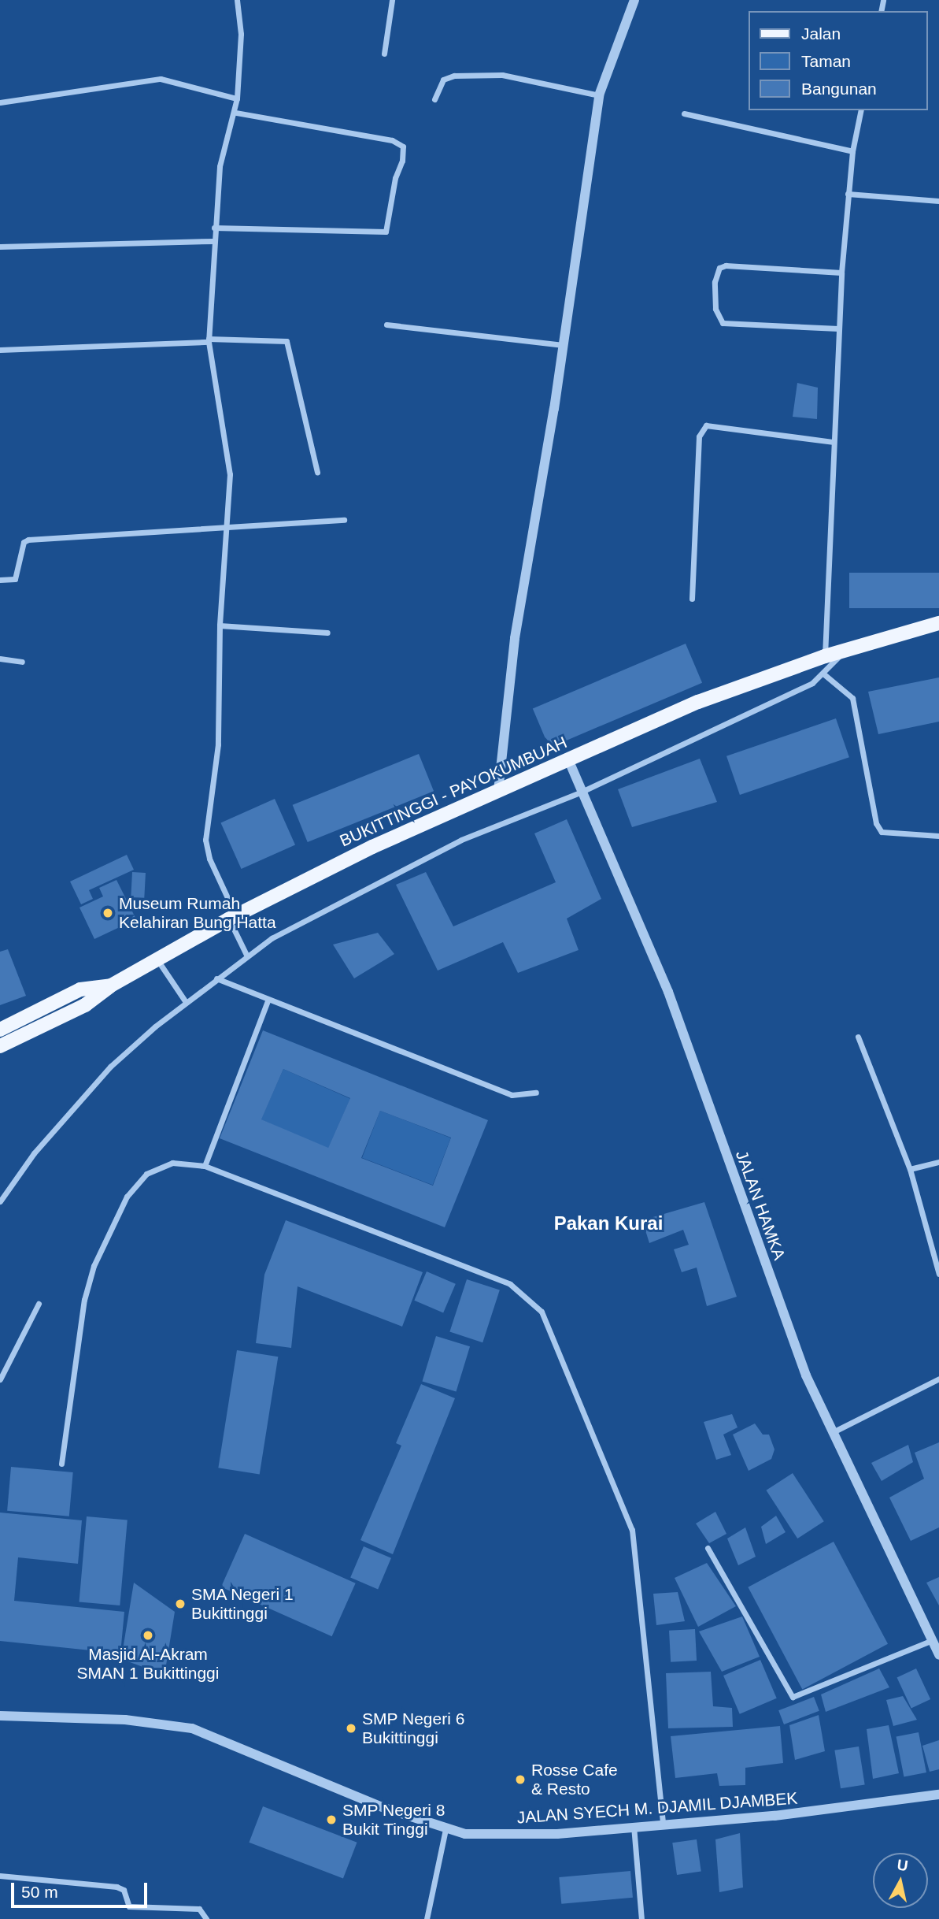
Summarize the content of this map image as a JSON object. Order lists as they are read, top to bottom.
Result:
{
  "streets": {
    "main road": ["BUKITTINGGI - PAYOKUMBUAH"],
    "street": ["JALAN HAMKA", "JALAN SYECH M. DJAMIL DJAMBEK"]
  },
  "crossings": [
    ["BUKITTINGGI - PAYOKUMBUAH", "JALAN HAMKA"]
  ],
  "districts": ["Pakan Kurai"],
  "places": [
    "Museum Rumah Kelahiran Bung Hatta",
    "SMA Negeri 1 Bukittinggi",
    "Masjid Al-Akram SMAN 1 Bukittinggi",
    "SMP Negeri 6 Bukittinggi",
    "Rosse Cafe & Resto",
    "SMP Negeri 8 Bukit Tinggi"
  ],
  "legend": ["Jalan", "Taman", "Bangunan"],
  "scale_bar": "50 m",
  "north": "top"
}
